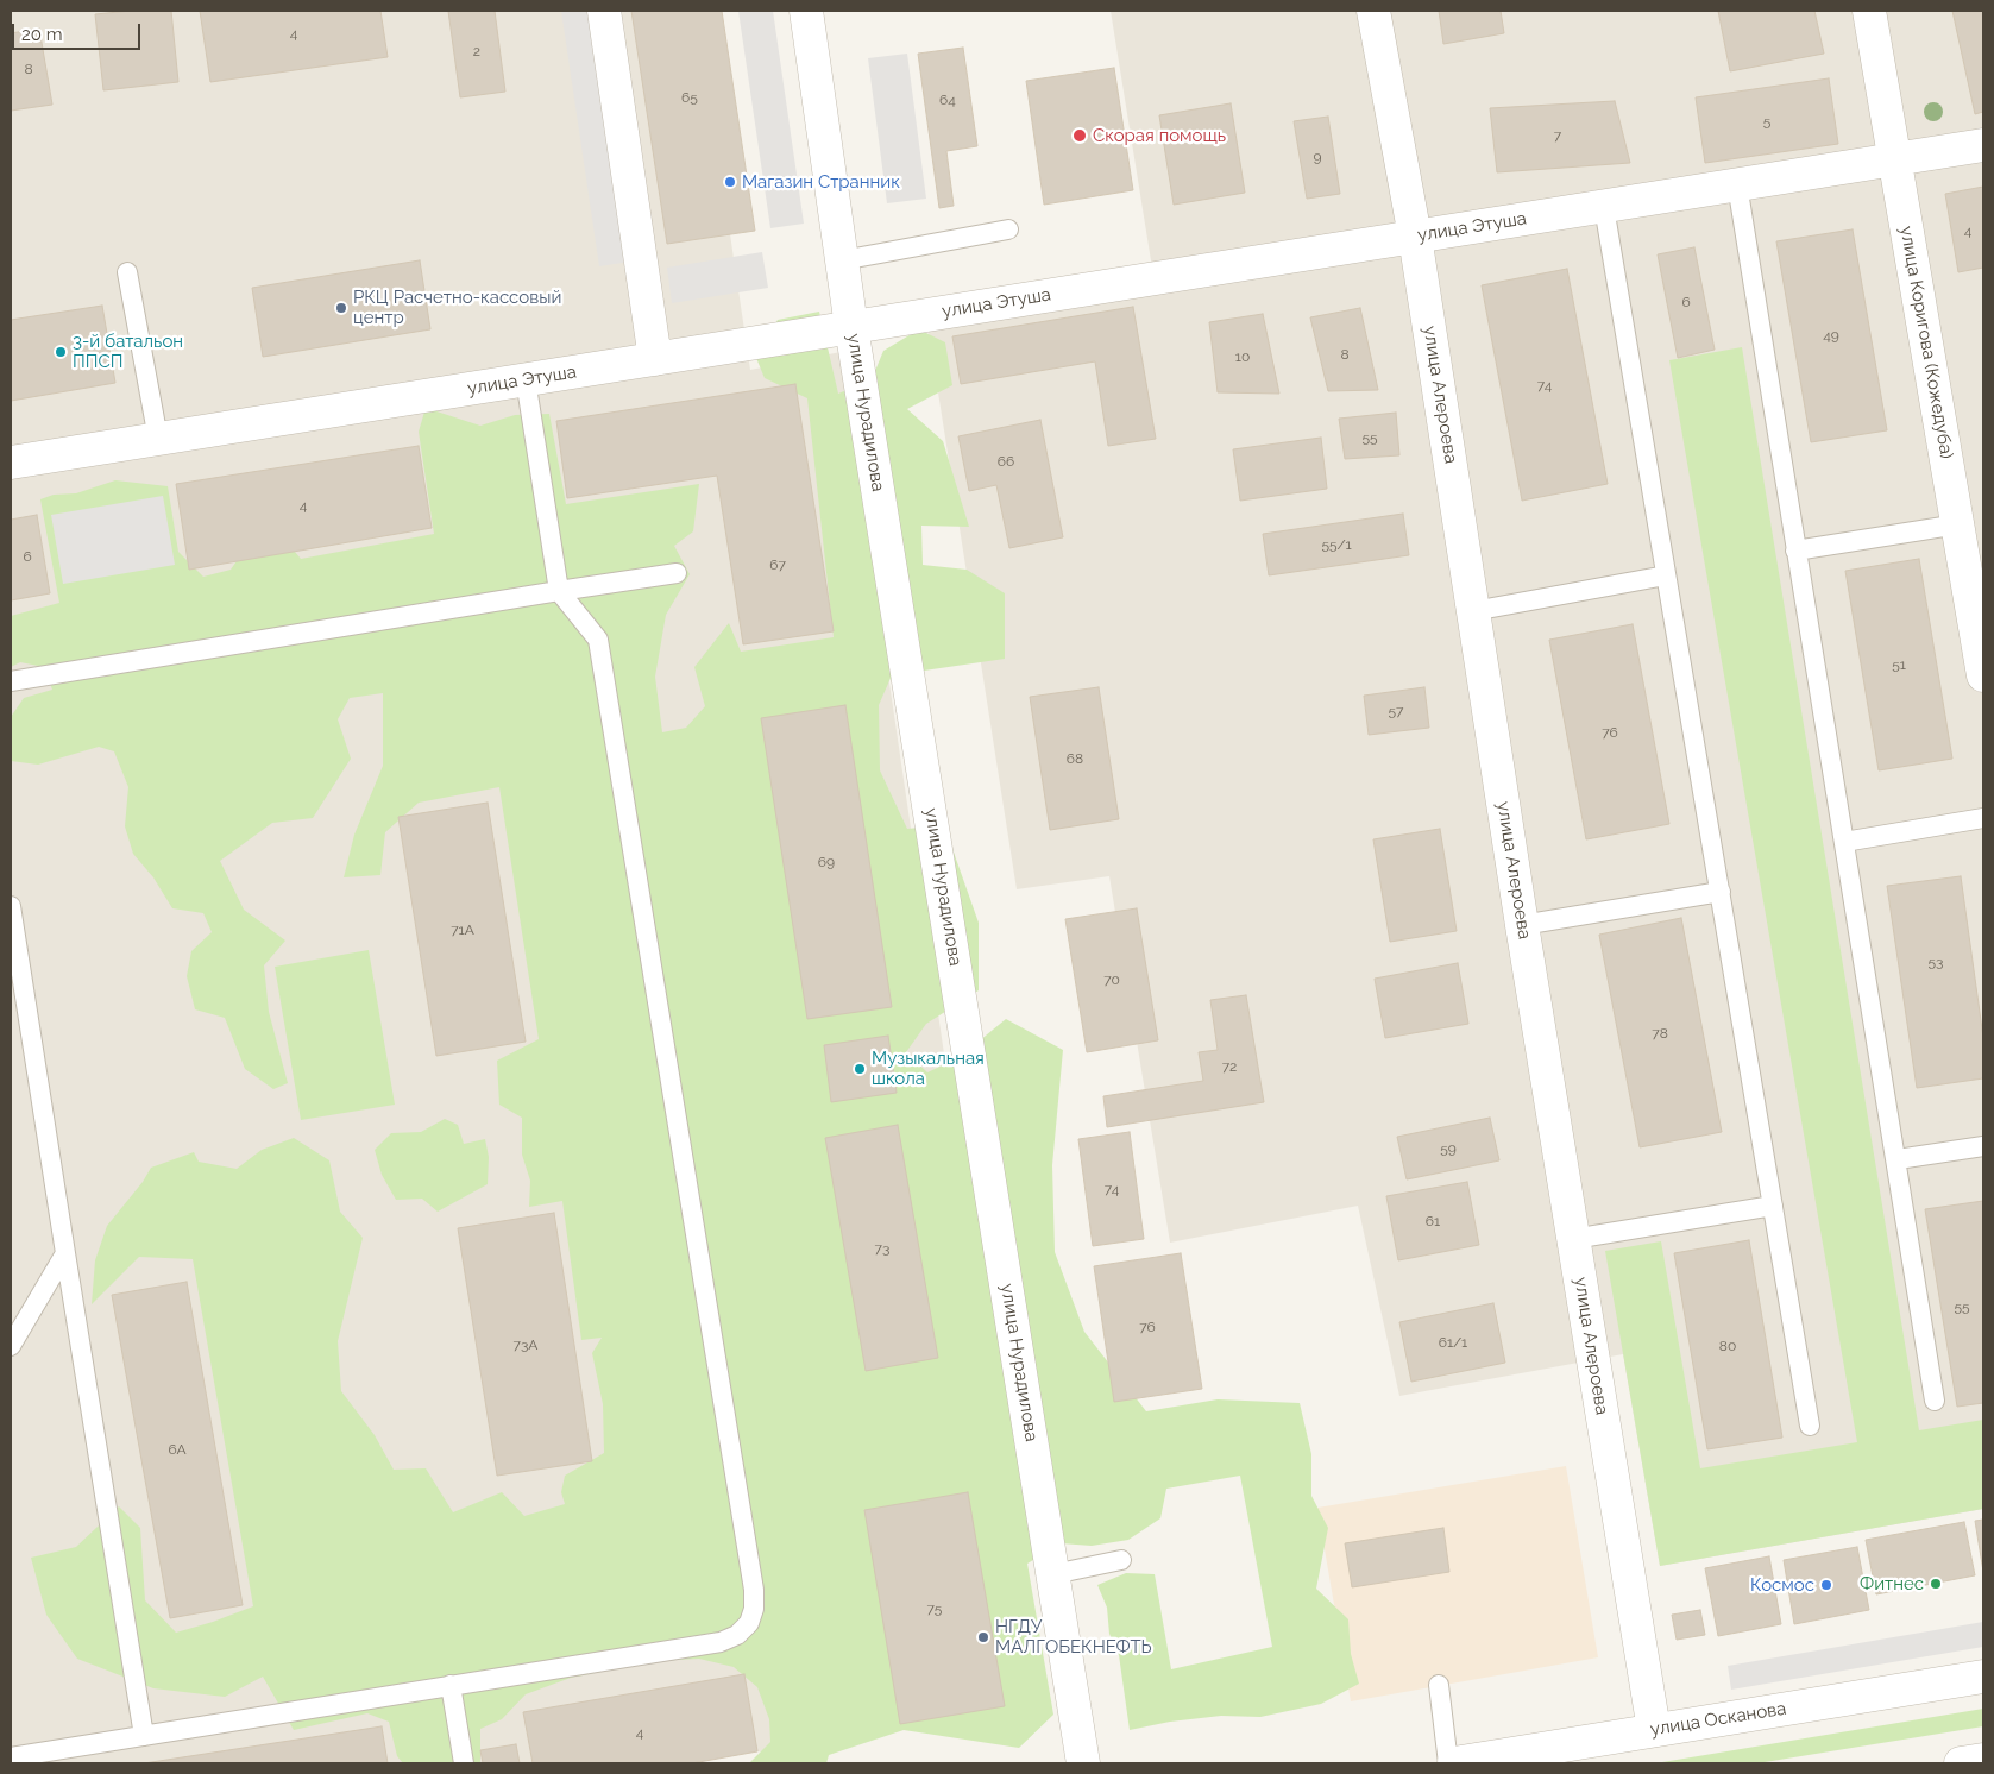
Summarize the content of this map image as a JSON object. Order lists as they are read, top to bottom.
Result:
{
  "streets": {
    "street": [
      "улица Этуша",
      "улица Коригова (Кожедуба)",
      "улица Алероева",
      "улица Нурадилова",
      "улица Осканова"
    ]
  },
  "crossings": [
    ["улица Этуша", "улица Коригова (Кожедуба)"],
    ["улица Этуша", "улица Алероева"],
    ["улица Этуша", "улица Нурадилова"],
    ["улица Алероева", "улица Осканова"]
  ],
  "places": [
    "Скорая помощь",
    "Магазин Странник",
    "РКЦ Расчетно-кассовый центр",
    "3-й батальон ППСП",
    "Музыкальная школа",
    "Фитнес",
    "Космос",
    "НГДУ МАЛГОБЕКНЕФТЬ"
  ],
  "house_numbers": [
    "4",
    "2",
    "8",
    "65",
    "64",
    "5",
    "7",
    "9",
    "4",
    "6",
    "49",
    "8",
    "10",
    "74",
    "55",
    "66",
    "4",
    "55/1",
    "6",
    "67",
    "51",
    "57",
    "76",
    "68",
    "69",
    "71А",
    "53",
    "70",
    "78",
    "72",
    "59",
    "74",
    "61",
    "73",
    "55",
    "76",
    "61/1",
    "73А",
    "80",
    "6А",
    "75",
    "4"
  ],
  "scale_bar": "20 m"
}
